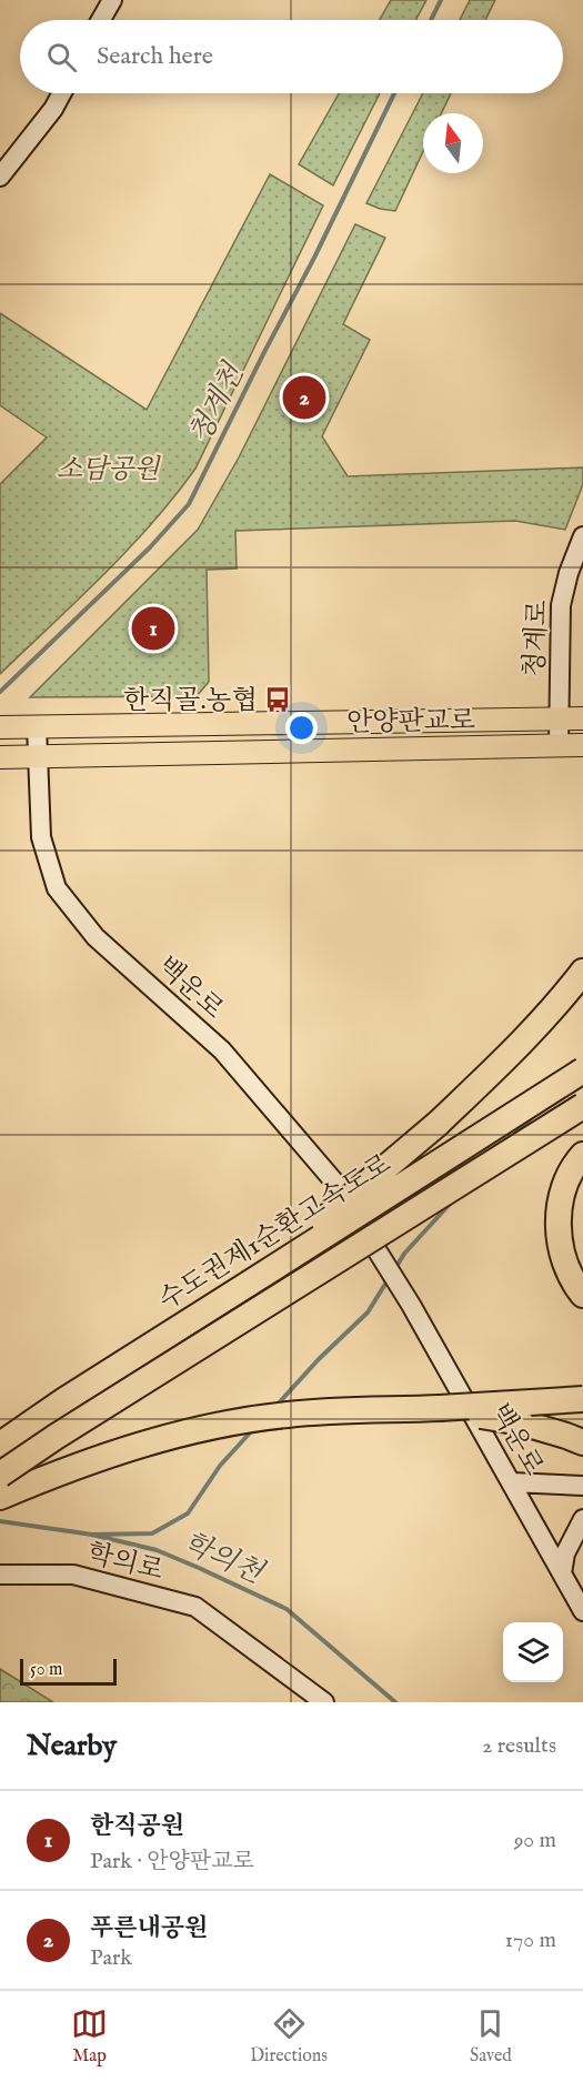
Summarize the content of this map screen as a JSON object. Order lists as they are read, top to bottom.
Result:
{
  "streets": {
    "highway": ["수도권제1순환고속도로"],
    "main road": [
      "청계로",
      "안양판교로",
      "백운로",
      "학의로"
    ]
  },
  "crossings": [
    ["청계로", "안양판교로"],
    ["안양판교로", "백운로"]
  ],
  "water": ["청계천", "학의천"],
  "parks": ["소담공원"],
  "places": {
    "bus stop": ["한직골.농협"]
  },
  "scale_bar": "50 m",
  "north": "top",
  "page": {
    "search": "Search here",
    "pins": ["2", "1"],
    "scale": "50 m",
    "heading": ["Nearby", "2 results"],
    "list": [
      {
        "mark": "1",
        "name": "한직공원",
        "note": "Park · 안양판교로",
        "value": "90 m"
      },
      {
        "mark": "2",
        "name": "푸른내공원",
        "note": "Park",
        "value": "170 m"
      }
    ],
    "nav": ["Map", "Directions", "Saved"]
  }
}
